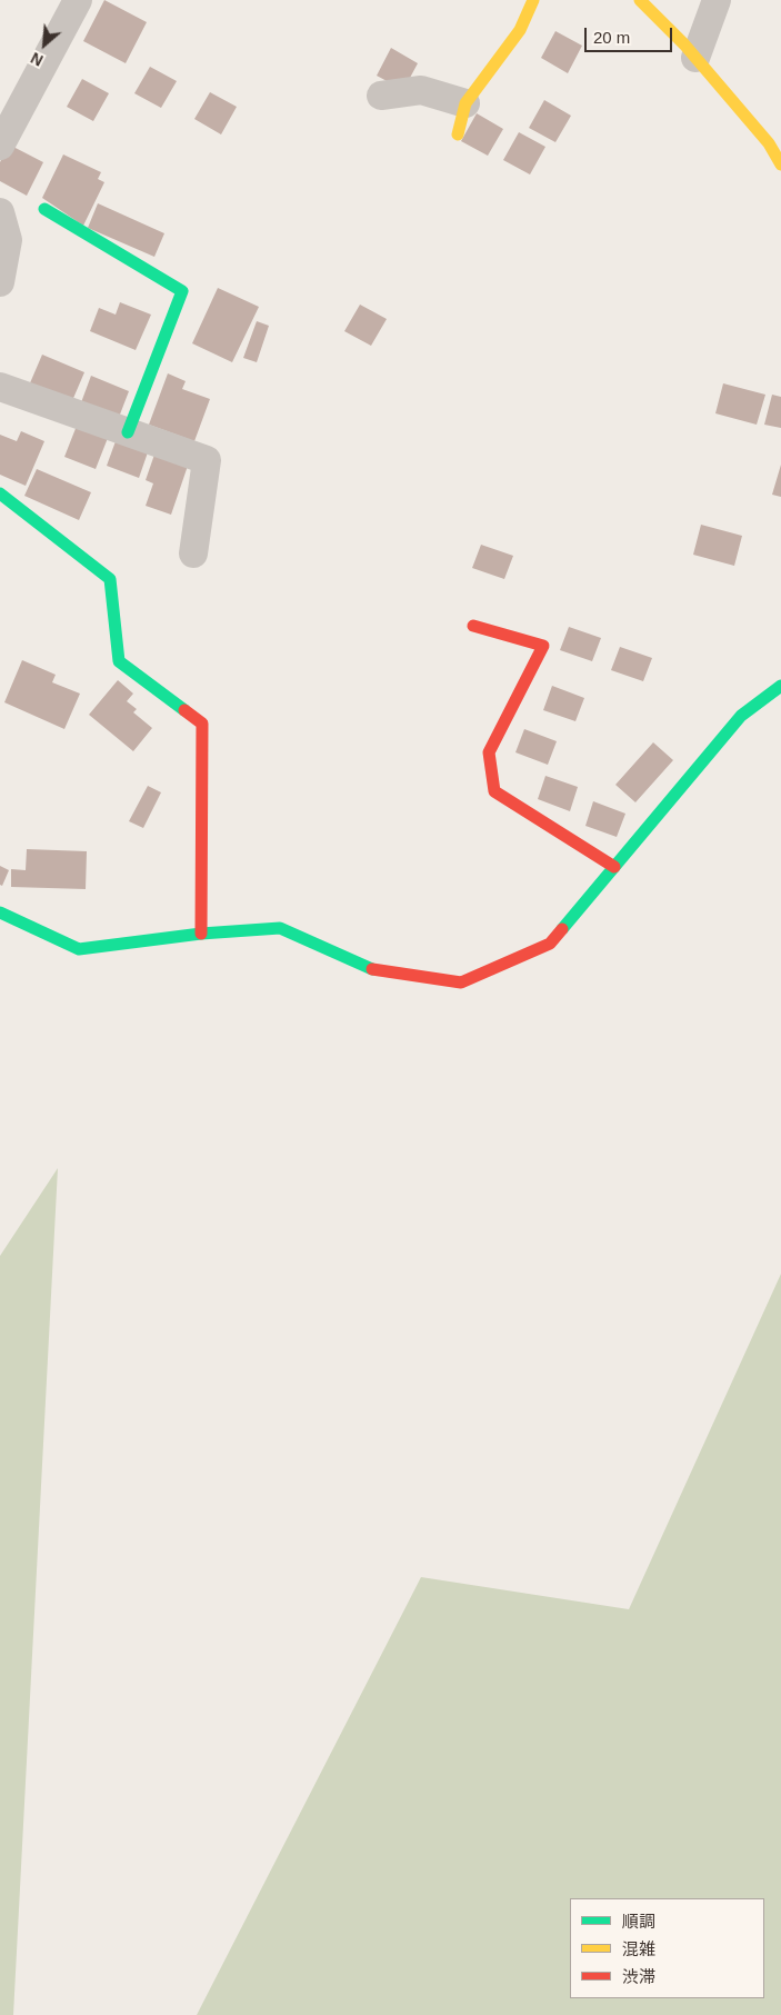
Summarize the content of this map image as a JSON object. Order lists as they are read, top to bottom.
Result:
{
  "legend": ["順調", "混雑", "渋滞"],
  "scale_bar": "20 m",
  "north": "bottom left"
}
